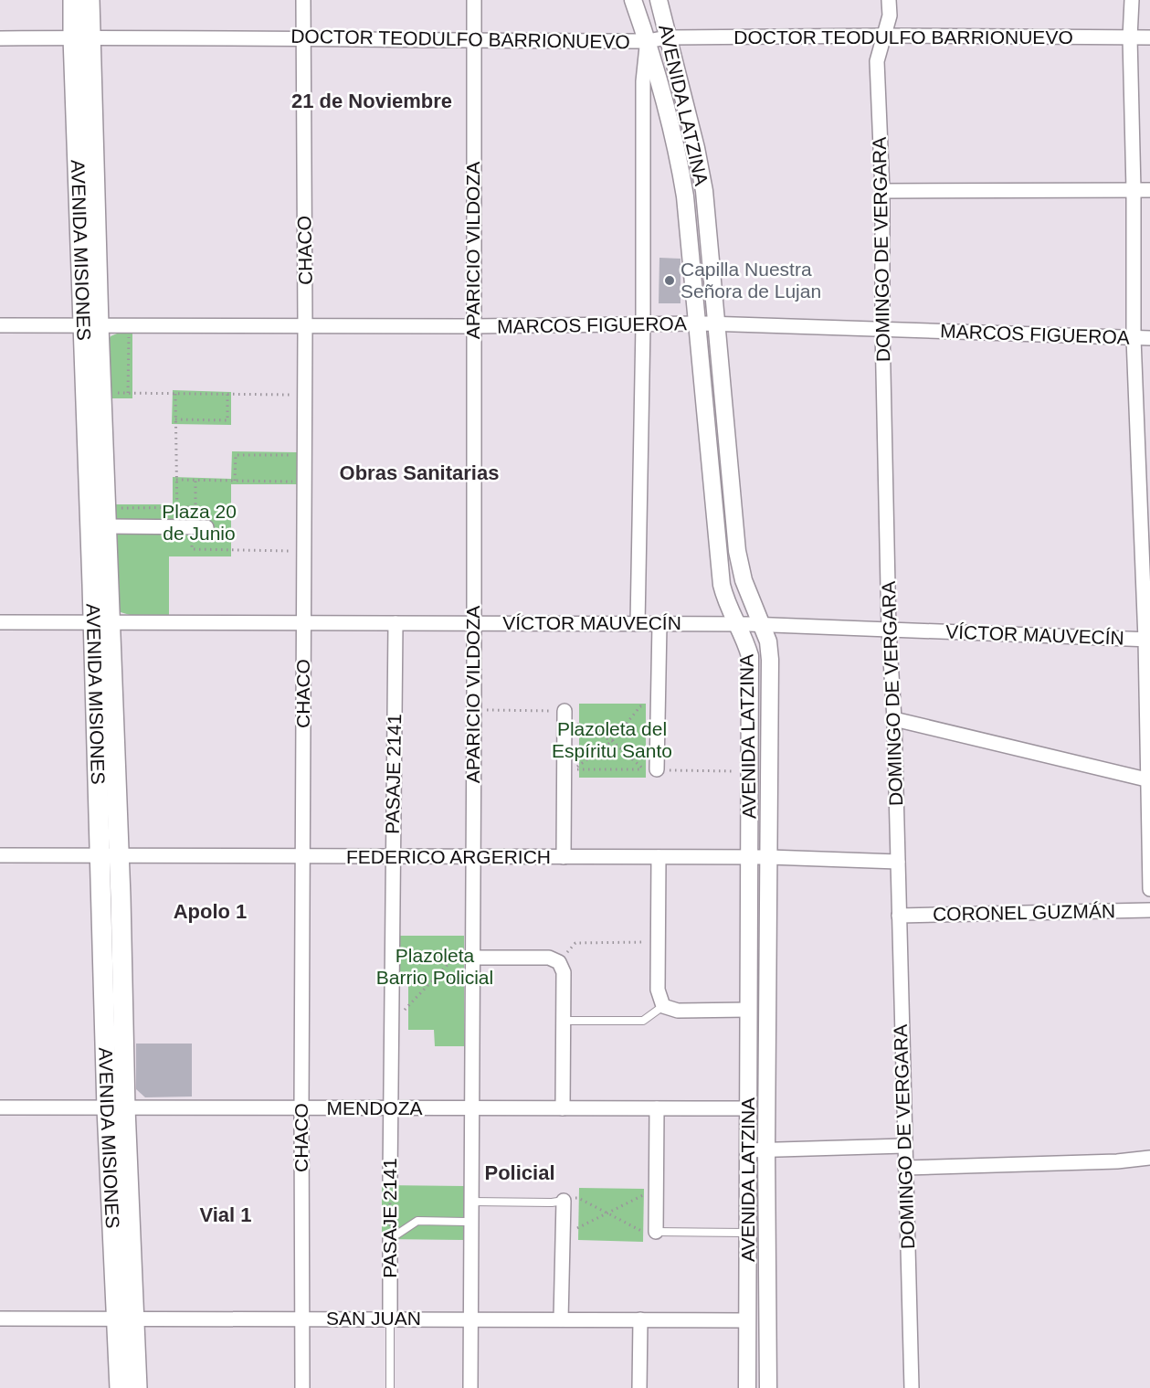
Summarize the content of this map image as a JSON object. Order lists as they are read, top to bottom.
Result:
{
  "streets": {
    "main road": ["AVENIDA MISIONES"],
    "street": [
      "DOCTOR TEODULFO BARRIONUEVO",
      "AVENIDA LATZINA",
      "DOMINGO DE VERGARA",
      "CHACO",
      "APARICIO VILDOZA",
      "MARCOS FIGUEROA",
      "VÍCTOR MAUVECÍN",
      "PASAJE 2141",
      "FEDERICO ARGERICH",
      "CORONEL GUZMÁN",
      "MENDOZA",
      "SAN JUAN"
    ]
  },
  "crossings": [
    ["DOCTOR TEODULFO BARRIONUEVO", "AVENIDA LATZINA"],
    ["DOCTOR TEODULFO BARRIONUEVO", "DOMINGO DE VERGARA"],
    ["DOCTOR TEODULFO BARRIONUEVO", "AVENIDA MISIONES"],
    ["DOCTOR TEODULFO BARRIONUEVO", "CHACO"],
    ["DOCTOR TEODULFO BARRIONUEVO", "APARICIO VILDOZA"],
    ["AVENIDA LATZINA", "MARCOS FIGUEROA"],
    ["AVENIDA LATZINA", "VÍCTOR MAUVECÍN"],
    ["AVENIDA LATZINA", "FEDERICO ARGERICH"],
    ["AVENIDA LATZINA", "MENDOZA"],
    ["AVENIDA LATZINA", "SAN JUAN"],
    ["DOMINGO DE VERGARA", "MARCOS FIGUEROA"],
    ["DOMINGO DE VERGARA", "VÍCTOR MAUVECÍN"],
    ["DOMINGO DE VERGARA", "FEDERICO ARGERICH"],
    ["DOMINGO DE VERGARA", "CORONEL GUZMÁN"],
    ["AVENIDA MISIONES", "MARCOS FIGUEROA"],
    ["AVENIDA MISIONES", "VÍCTOR MAUVECÍN"],
    ["AVENIDA MISIONES", "FEDERICO ARGERICH"],
    ["AVENIDA MISIONES", "MENDOZA"],
    ["AVENIDA MISIONES", "SAN JUAN"],
    ["CHACO", "MARCOS FIGUEROA"],
    ["CHACO", "VÍCTOR MAUVECÍN"],
    ["CHACO", "FEDERICO ARGERICH"],
    ["CHACO", "MENDOZA"],
    ["CHACO", "SAN JUAN"],
    ["APARICIO VILDOZA", "MARCOS FIGUEROA"],
    ["APARICIO VILDOZA", "VÍCTOR MAUVECÍN"],
    ["APARICIO VILDOZA", "FEDERICO ARGERICH"],
    ["APARICIO VILDOZA", "MENDOZA"],
    ["APARICIO VILDOZA", "SAN JUAN"],
    ["VÍCTOR MAUVECÍN", "PASAJE 2141"],
    ["PASAJE 2141", "FEDERICO ARGERICH"],
    ["PASAJE 2141", "MENDOZA"],
    ["PASAJE 2141", "SAN JUAN"]
  ],
  "districts": [
    "21 de Noviembre",
    "Obras Sanitarias",
    "Apolo 1",
    "Policial",
    "Vial 1"
  ],
  "parks": ["Plaza 20 de Junio", "Plazoleta del Espíritu Santo", "Plazoleta Barrio Policial"],
  "places": ["Capilla Nuestra Señora de Lujan"]
}
